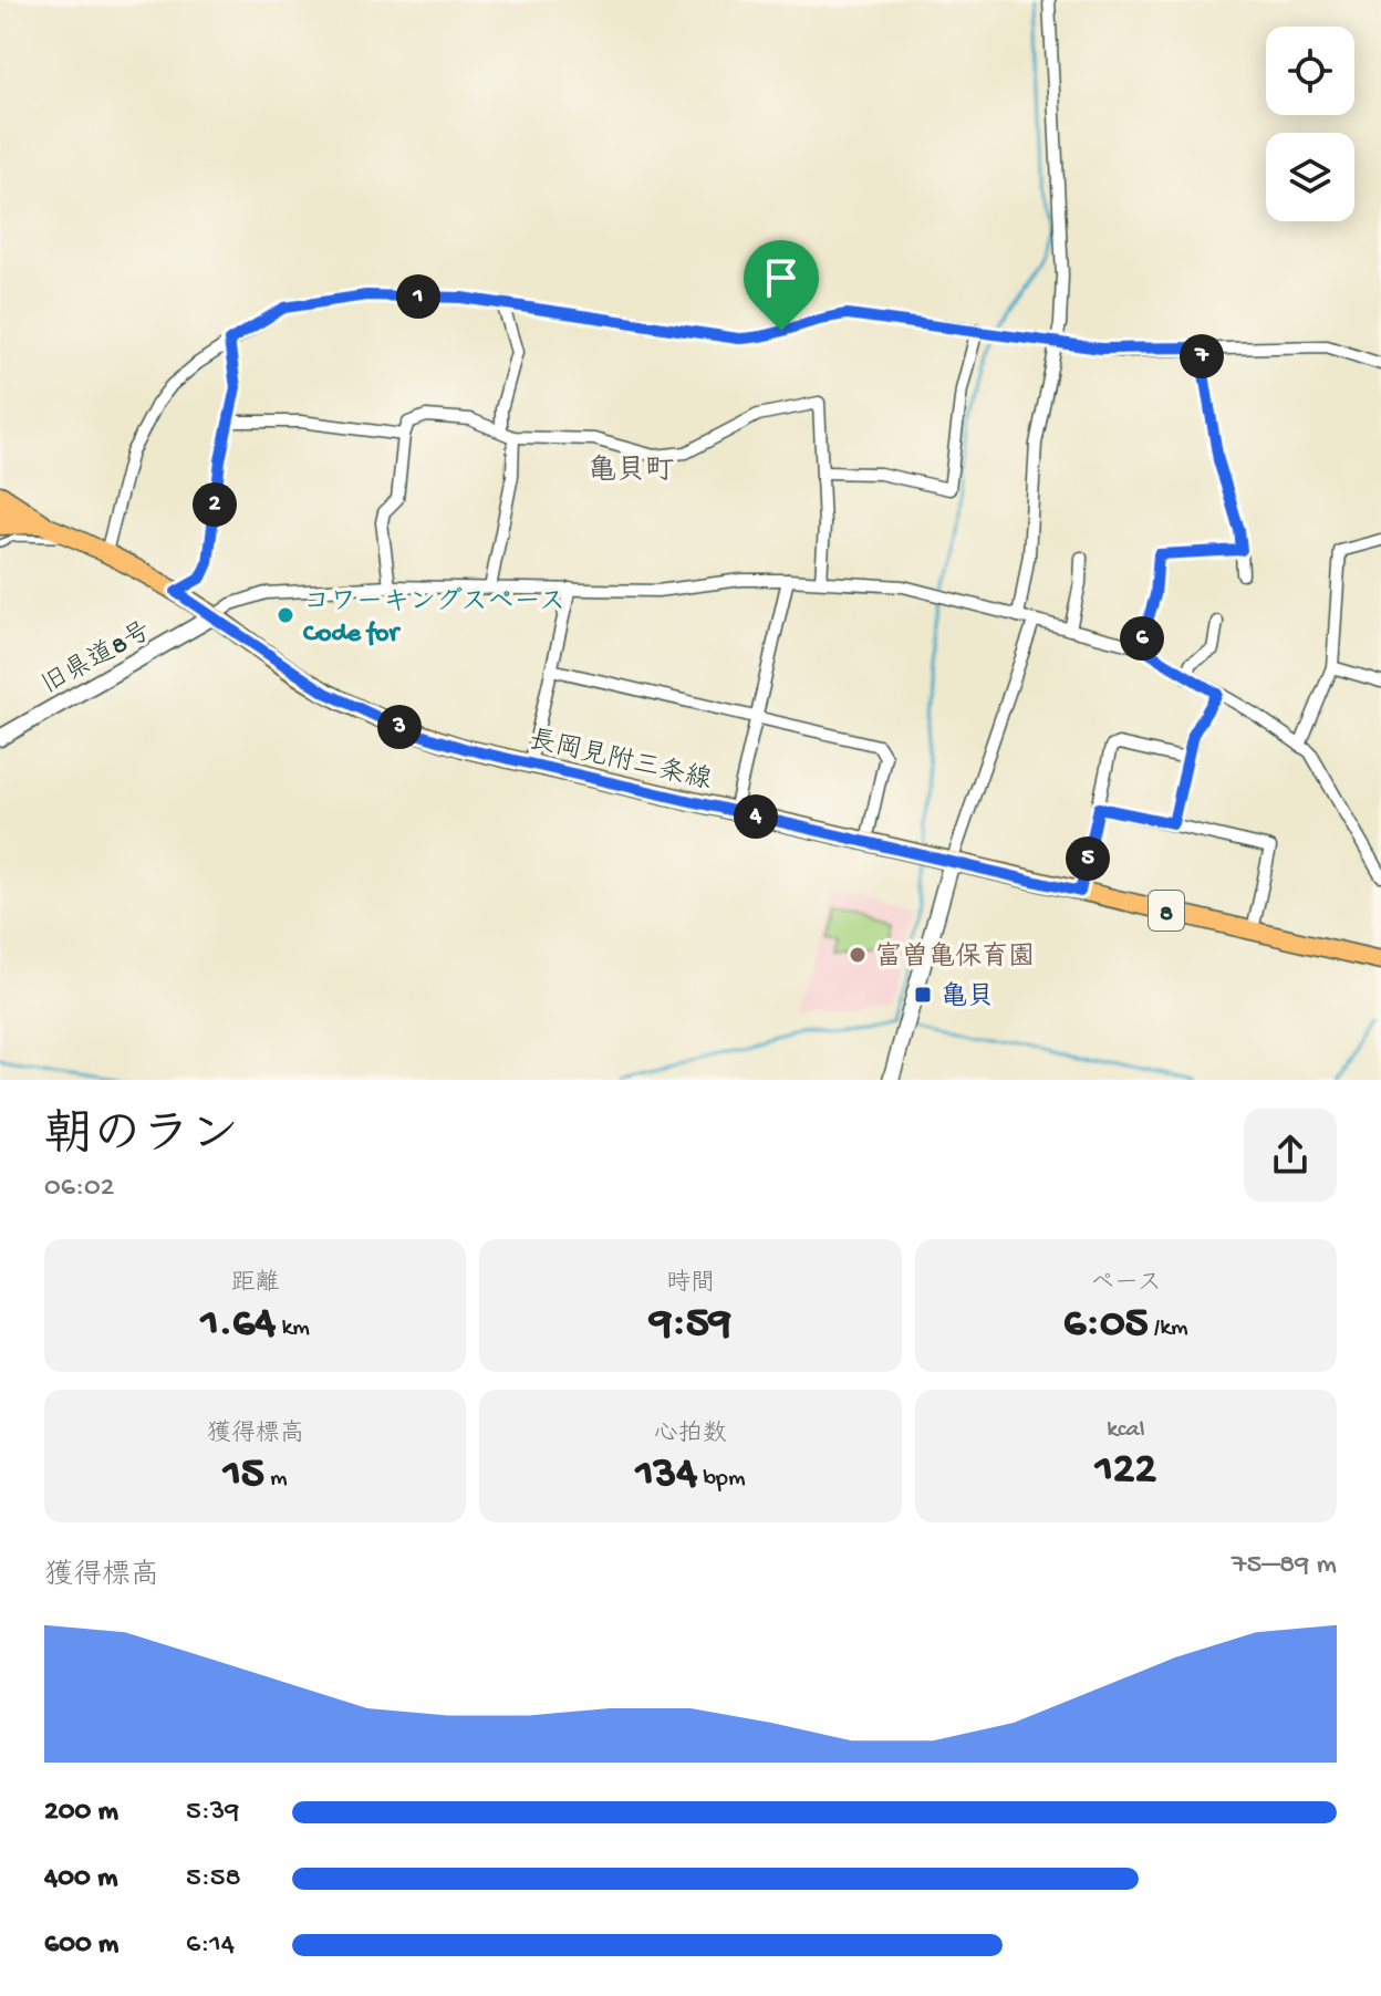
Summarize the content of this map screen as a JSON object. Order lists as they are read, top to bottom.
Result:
{
  "streets": {
    "main road": ["長岡見附三条線", "8"],
    "street": ["旧県道8号"]
  },
  "crossings": [
    ["旧県道8号", "長岡見附三条線"]
  ],
  "districts": ["亀貝町"],
  "places": {
    "other": ["コワーキングスペース Code for", "富曽亀保育園"],
    "transit": ["亀貝"]
  },
  "page": {
    "pins": [
      "1",
      "7",
      "2",
      "6",
      "3",
      "4",
      "5"
    ],
    "heading": ["朝のラン", "06:02"],
    "stats": [
      ["距離", "1.64 km"],
      ["時間", "9:59"],
      ["ペース", "6:05 /km"],
      ["獲得標高", "15 m"],
      ["心拍数", "134 bpm"],
      ["kcal", "122"]
    ],
    "chart": ["獲得標高", "75–89 m"],
    "list": [
      {
        "name": "200 m",
        "note": "5:39"
      },
      {
        "name": "400 m",
        "note": "5:58"
      },
      {
        "name": "600 m",
        "note": "6:14"
      }
    ]
  }
}
